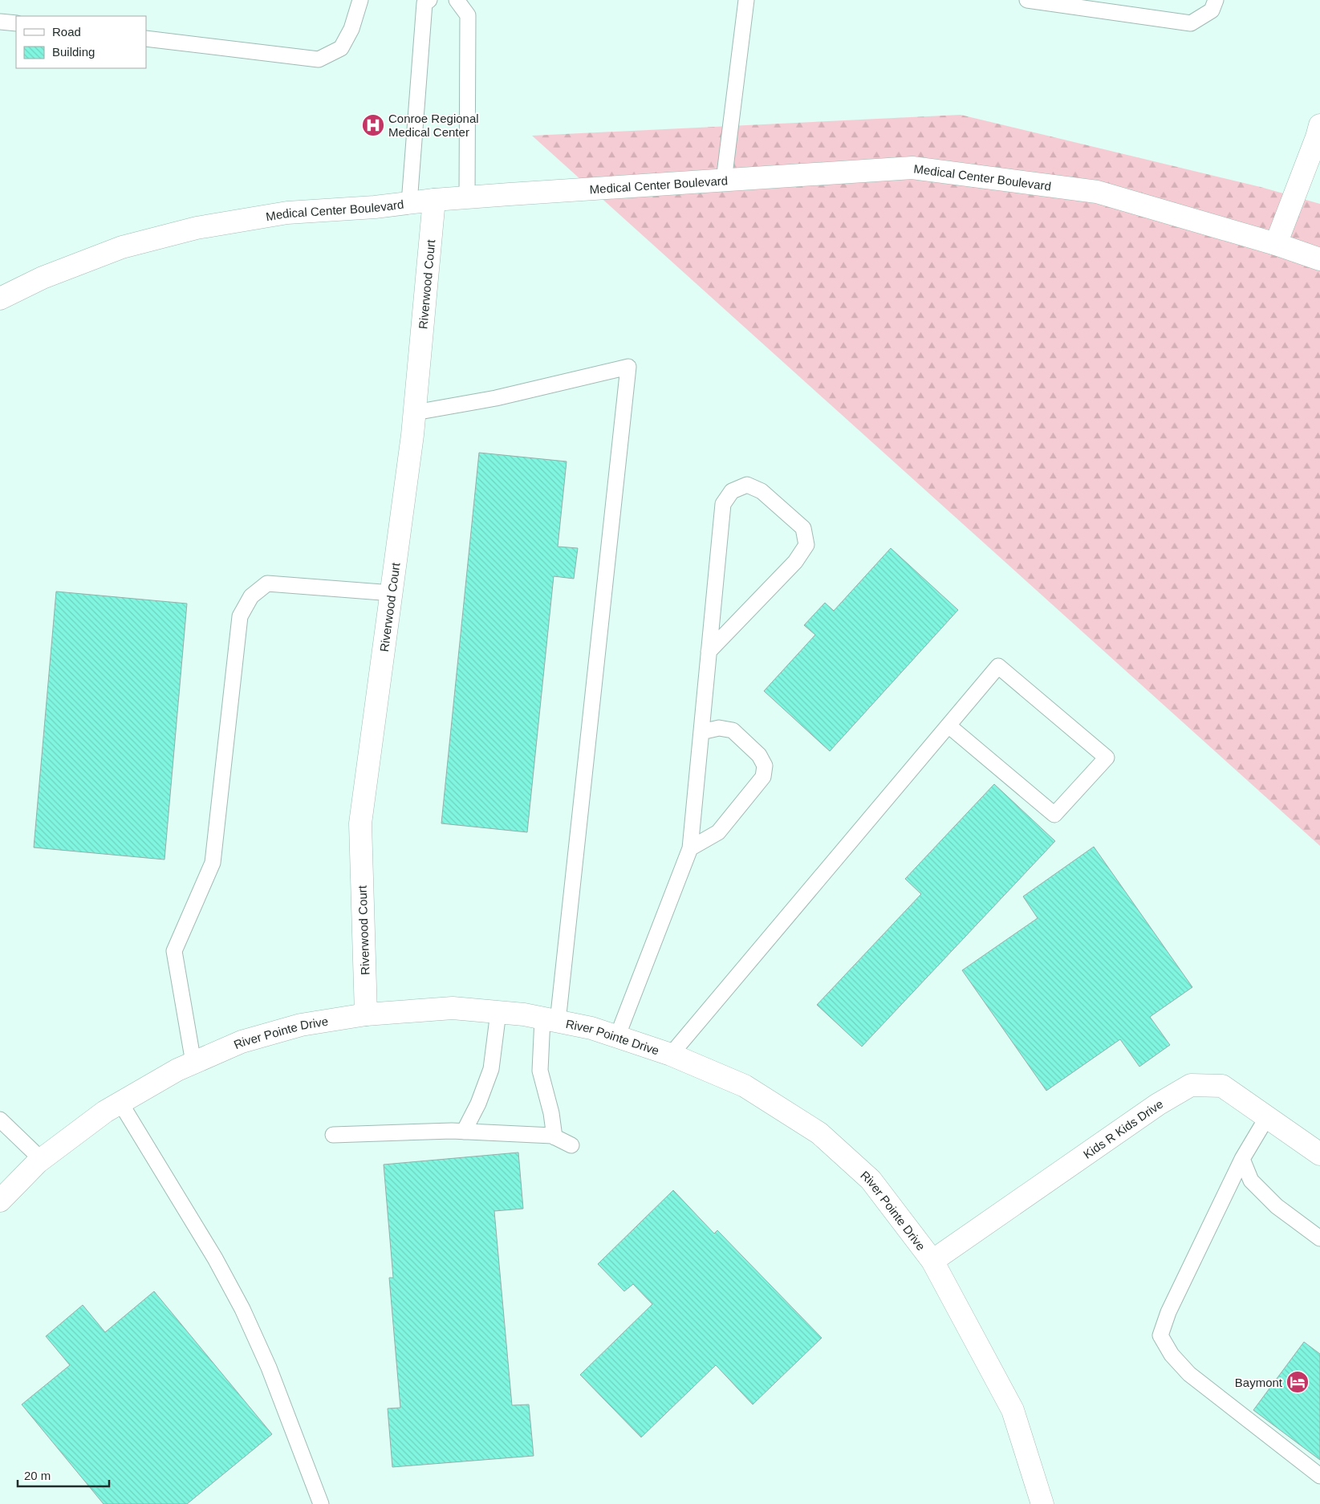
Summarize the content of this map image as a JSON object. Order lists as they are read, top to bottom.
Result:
{
  "streets": {
    "street": [
      "Medical Center Boulevard",
      "Riverwood Court",
      "River Pointe Drive",
      "Kids R Kids Drive"
    ]
  },
  "crossings": [
    ["Medical Center Boulevard", "Riverwood Court"],
    ["Riverwood Court", "River Pointe Drive"],
    ["River Pointe Drive", "Kids R Kids Drive"]
  ],
  "places": {
    "hospital": ["Conroe Regional Medical Center"],
    "hotel": ["Baymont"]
  },
  "legend": ["Road", "Building"],
  "scale_bar": "20 m"
}
